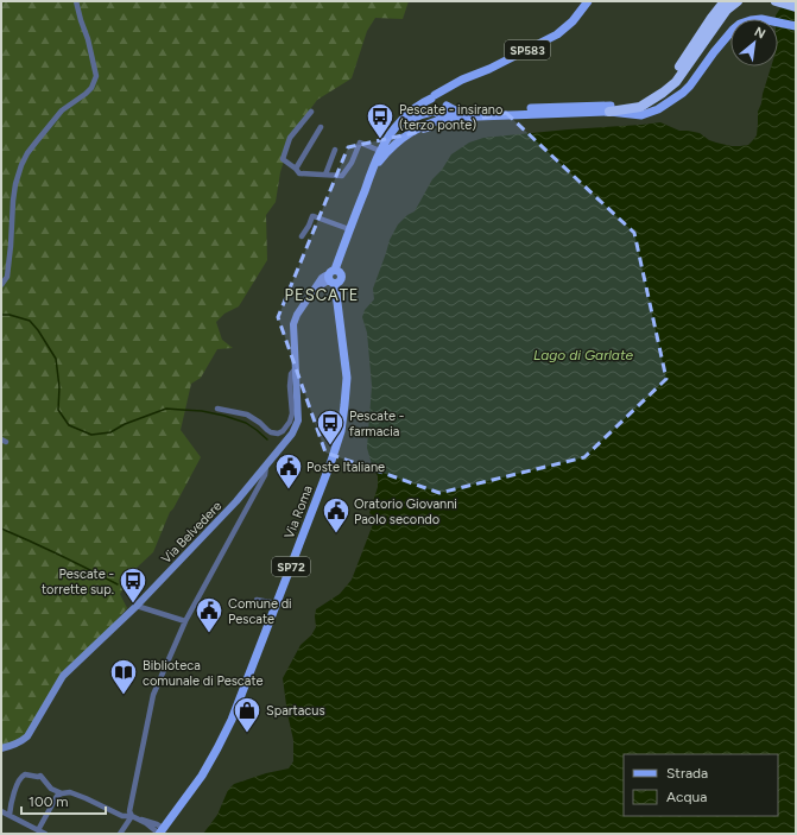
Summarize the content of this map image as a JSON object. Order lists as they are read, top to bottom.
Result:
{
  "streets": {
    "main road": [
      "SP583",
      "Via Roma",
      "Via Belvedere",
      "SP72"
    ]
  },
  "crossings": [
    ["Via Roma", "Via Belvedere"]
  ],
  "districts": ["PESCATE"],
  "water": ["Lago di Garlate"],
  "places": {
    "bus stop": ["Pescate - insirano (terzo ponte)", "Pescate - farmacia", "Pescate - torrette sup."],
    "public building": ["Poste Italiane", "Oratorio Giovanni Paolo secondo", "Comune di Pescate"],
    "library": ["Biblioteca comunale di Pescate"],
    "shop": ["Spartacus"]
  },
  "legend": ["Strada", "Acqua"],
  "scale_bar": "100 m",
  "north": "top right"
}
